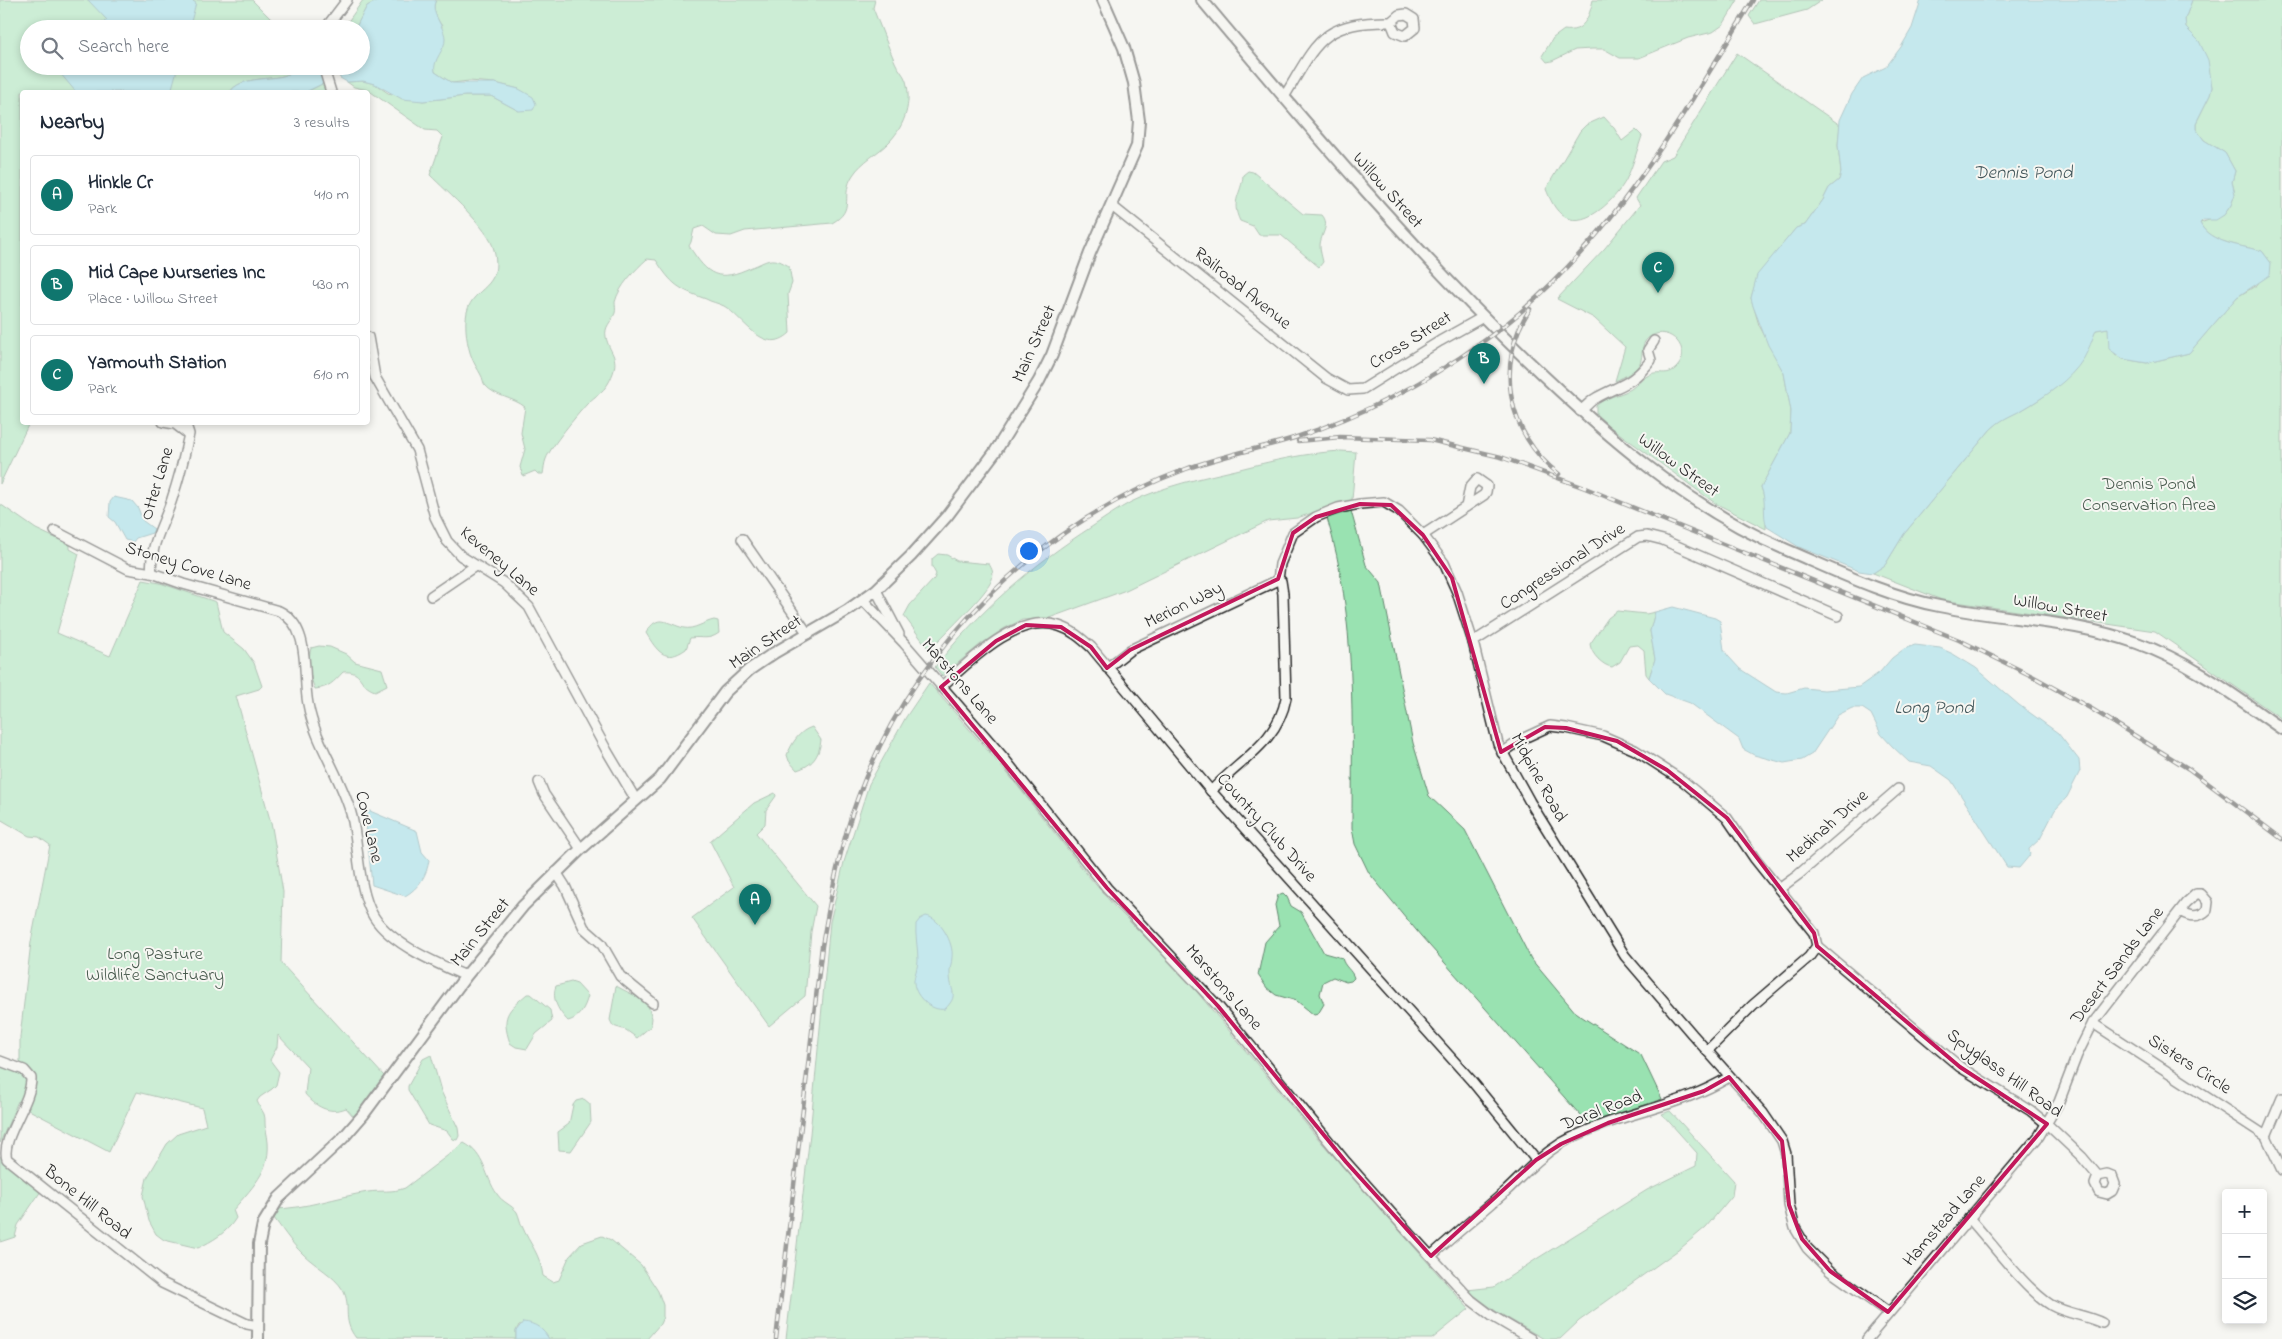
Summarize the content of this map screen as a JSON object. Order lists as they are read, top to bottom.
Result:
{
  "streets": {
    "main road": ["Willow Street", "Main Street"],
    "street": [
      "Railroad Avenue",
      "Cross Street",
      "Otter Lane",
      "Keveney Lane",
      "Stoney Cove Lane",
      "Congressional Drive",
      "Merion Way",
      "Marstons Lane",
      "Midpine Road",
      "Cove Lane",
      "Medinah Drive",
      "Country Club Drive",
      "Desert Sands Lane",
      "Sisters Circle",
      "Spyglass Hill Road",
      "Doral Road",
      "Bone Hill Road",
      "Hamstead Lane"
    ]
  },
  "crossings": [
    ["Willow Street", "Cross Street"],
    ["Railroad Avenue", "Cross Street"],
    ["Railroad Avenue", "Main Street"],
    ["Main Street", "Keveney Lane"],
    ["Main Street", "Marstons Lane"],
    ["Main Street", "Cove Lane"],
    ["Main Street", "Bone Hill Road"],
    ["Otter Lane", "Stoney Cove Lane"],
    ["Stoney Cove Lane", "Cove Lane"],
    ["Congressional Drive", "Midpine Road"],
    ["Merion Way", "Midpine Road"],
    ["Merion Way", "Country Club Drive"],
    ["Marstons Lane", "Country Club Drive"],
    ["Marstons Lane", "Doral Road"],
    ["Midpine Road", "Country Club Drive"],
    ["Midpine Road", "Doral Road"],
    ["Midpine Road", "Hamstead Lane"],
    ["Country Club Drive", "Doral Road"],
    ["Desert Sands Lane", "Sisters Circle"],
    ["Desert Sands Lane", "Spyglass Hill Road"],
    ["Desert Sands Lane", "Hamstead Lane"],
    ["Spyglass Hill Road", "Hamstead Lane"]
  ],
  "water": ["Dennis Pond", "Long Pond"],
  "parks": ["Dennis Pond Conservation Area", "Long Pasture Wildlife Sanctuary"],
  "page": {
    "search": "Search here",
    "heading": ["Nearby", "3 results"],
    "list": [
      {
        "mark": "A",
        "name": "Hinkle Cr",
        "note": "Park",
        "value": "410 m"
      },
      {
        "mark": "B",
        "name": "Mid Cape Nurseries Inc",
        "note": "Place · Willow Street",
        "value": "430 m"
      },
      {
        "mark": "C",
        "name": "Yarmouth Station",
        "note": "Park",
        "value": "610 m"
      }
    ],
    "pins": ["C", "B", "A"],
    "map_buttons": ["+", "−"]
  }
}
